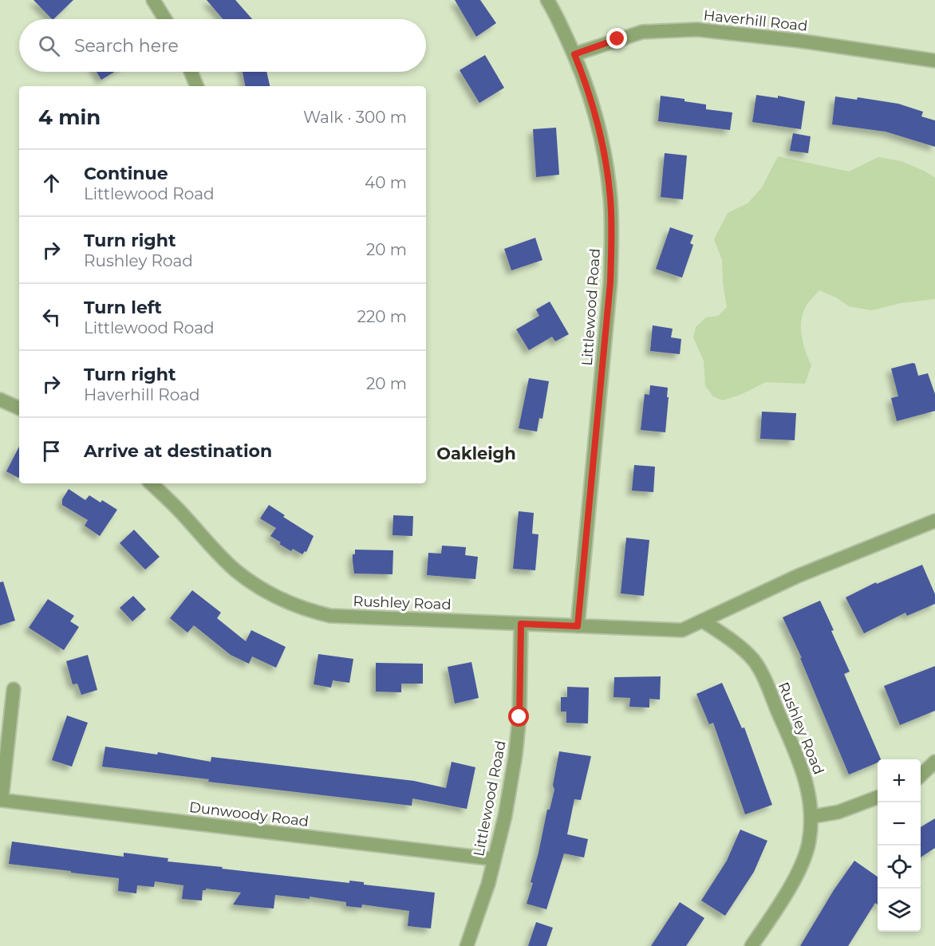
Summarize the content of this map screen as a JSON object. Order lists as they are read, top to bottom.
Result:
{
  "streets": {
    "street": [
      "Haverhill Road",
      "Littlewood Road",
      "Rushley Road",
      "Dunwoody Road"
    ]
  },
  "crossings": [
    ["Haverhill Road", "Littlewood Road"],
    ["Littlewood Road", "Rushley Road"],
    ["Littlewood Road", "Dunwoody Road"]
  ],
  "districts": ["Oakleigh"],
  "page": {
    "search": "Search here",
    "heading": ["4 min", "Walk · 300 m"],
    "list": [
      ["Continue", "Littlewood Road", "40 m"],
      ["Turn right", "Rushley Road", "20 m"],
      ["Turn left", "Littlewood Road", "220 m"],
      ["Turn right", "Haverhill Road", "20 m"],
      "Arrive at destination"
    ],
    "map_buttons": ["+", "−"]
  }
}
